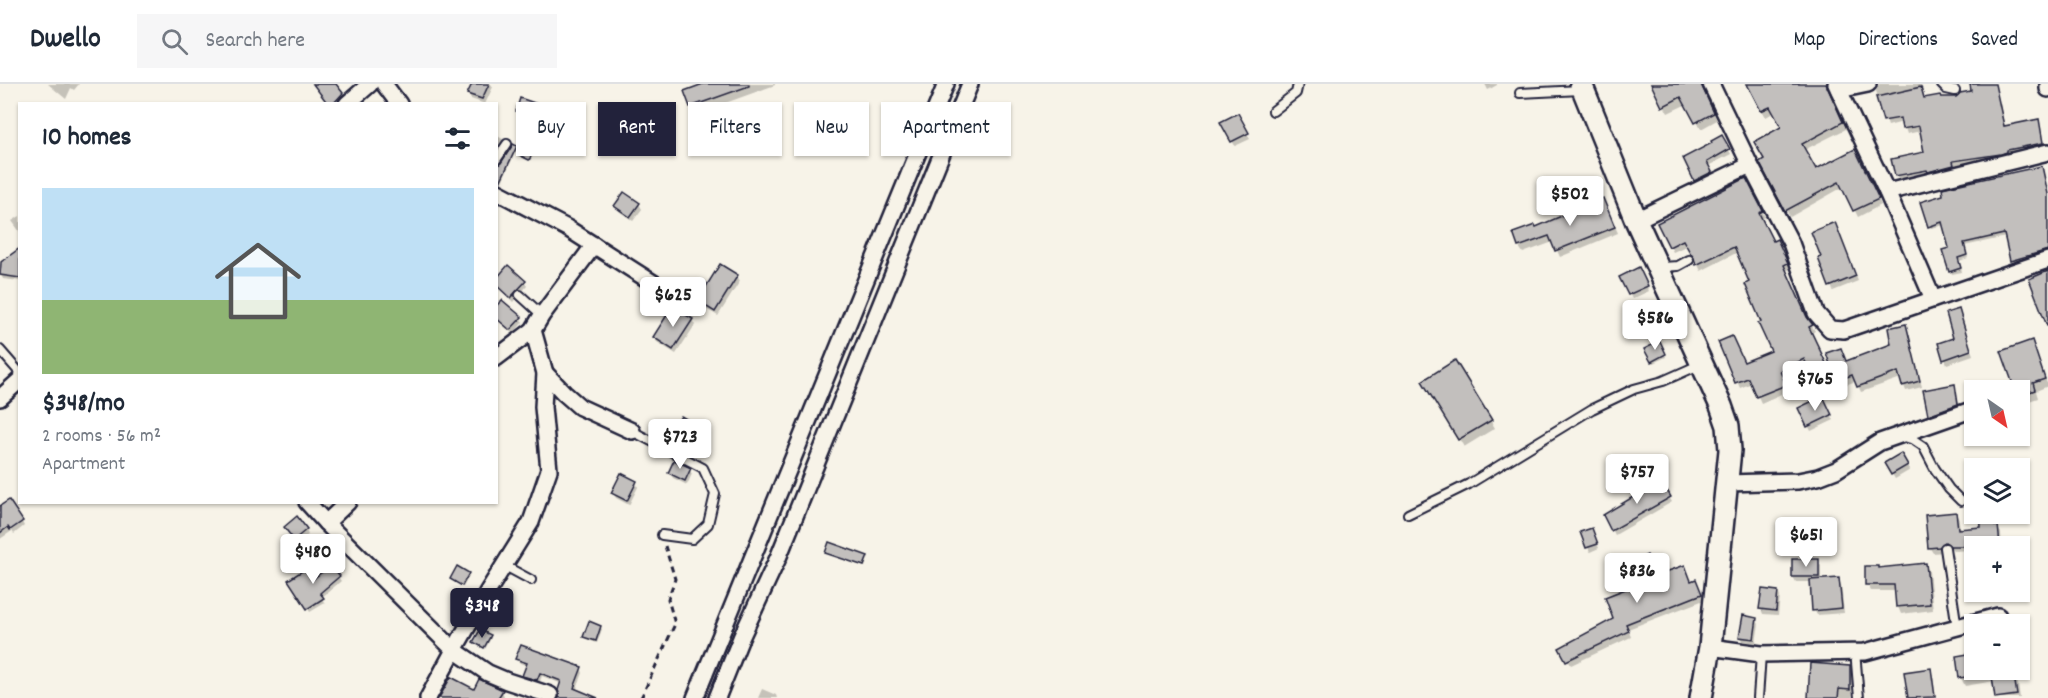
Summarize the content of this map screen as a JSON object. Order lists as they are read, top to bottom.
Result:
{
  "north": "bottom right",
  "page": {
    "header": "Dwello",
    "search": "Search here",
    "nav": ["Map", "Directions", "Saved"],
    "chip": [
      "Buy",
      "Rent",
      "Filters",
      "New",
      "Apartment"
    ],
    "heading": "10 homes",
    "list": [
      {
        "name": "$348/mo",
        "note": "2 rooms · 56 m² · Apartment"
      }
    ],
    "price": [
      "$502",
      "$625",
      "$586",
      "$765",
      "$723",
      "$757",
      "$651",
      "$480",
      "$836",
      "$348"
    ],
    "map_buttons": ["+", "−"]
  }
}
